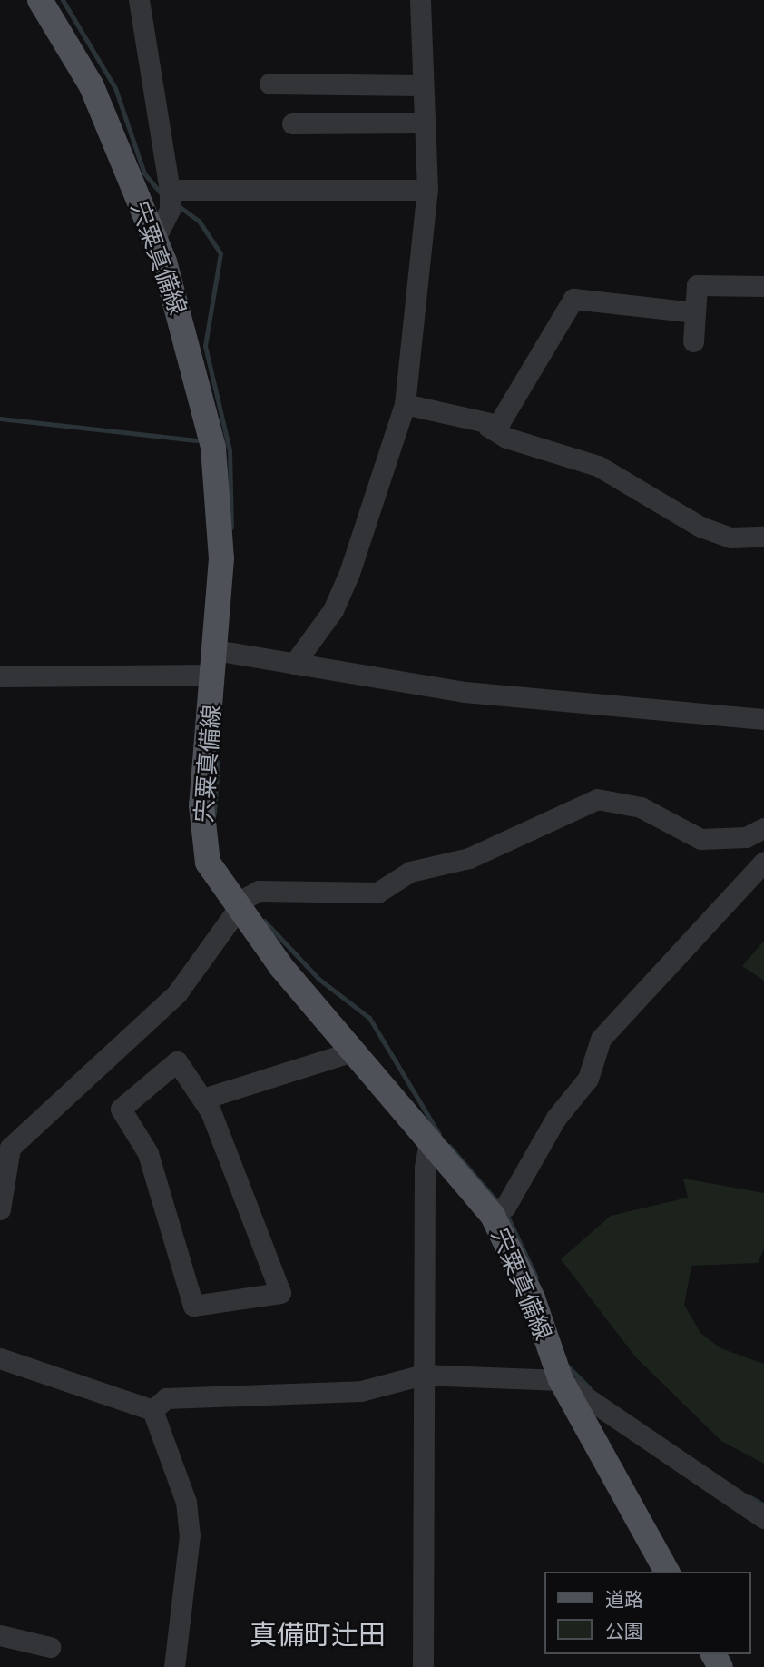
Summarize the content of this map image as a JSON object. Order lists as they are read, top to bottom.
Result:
{
  "streets": {
    "main road": ["宍粟真備線"]
  },
  "districts": ["真備町辻田"],
  "legend": ["道路", "公園"]
}
